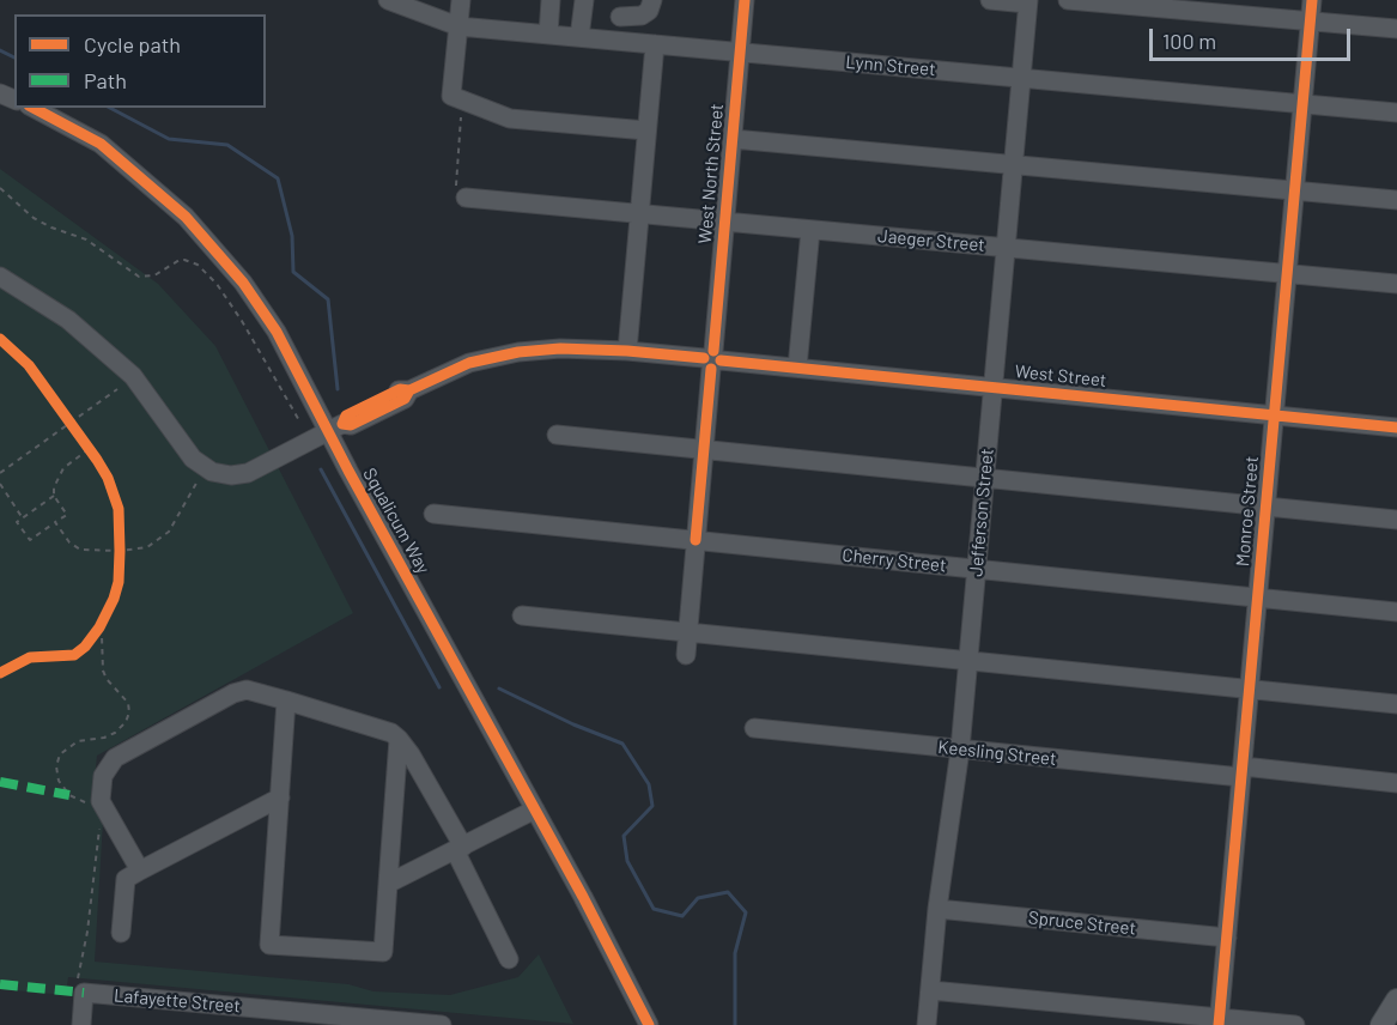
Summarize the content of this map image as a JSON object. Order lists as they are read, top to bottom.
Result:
{
  "streets": {
    "street": [
      "Lynn Street",
      "West North Street",
      "Jaeger Street",
      "West Street",
      "Monroe Street",
      "Jefferson Street",
      "Squalicum Way",
      "Cherry Street",
      "Keesling Street",
      "Spruce Street",
      "Lafayette Street"
    ]
  },
  "crossings": [
    ["Lynn Street", "West North Street"],
    ["Lynn Street", "Monroe Street"],
    ["Lynn Street", "Jefferson Street"],
    ["West North Street", "Jaeger Street"],
    ["West North Street", "West Street"],
    ["West North Street", "Cherry Street"],
    ["Jaeger Street", "Monroe Street"],
    ["Jaeger Street", "Jefferson Street"],
    ["West Street", "Monroe Street"],
    ["West Street", "Jefferson Street"],
    ["West Street", "Squalicum Way"],
    ["Monroe Street", "Cherry Street"],
    ["Monroe Street", "Keesling Street"],
    ["Monroe Street", "Spruce Street"],
    ["Jefferson Street", "Cherry Street"],
    ["Jefferson Street", "Keesling Street"],
    ["Jefferson Street", "Spruce Street"]
  ],
  "legend": ["Cycle path", "Path"],
  "scale_bar": "100 m"
}
